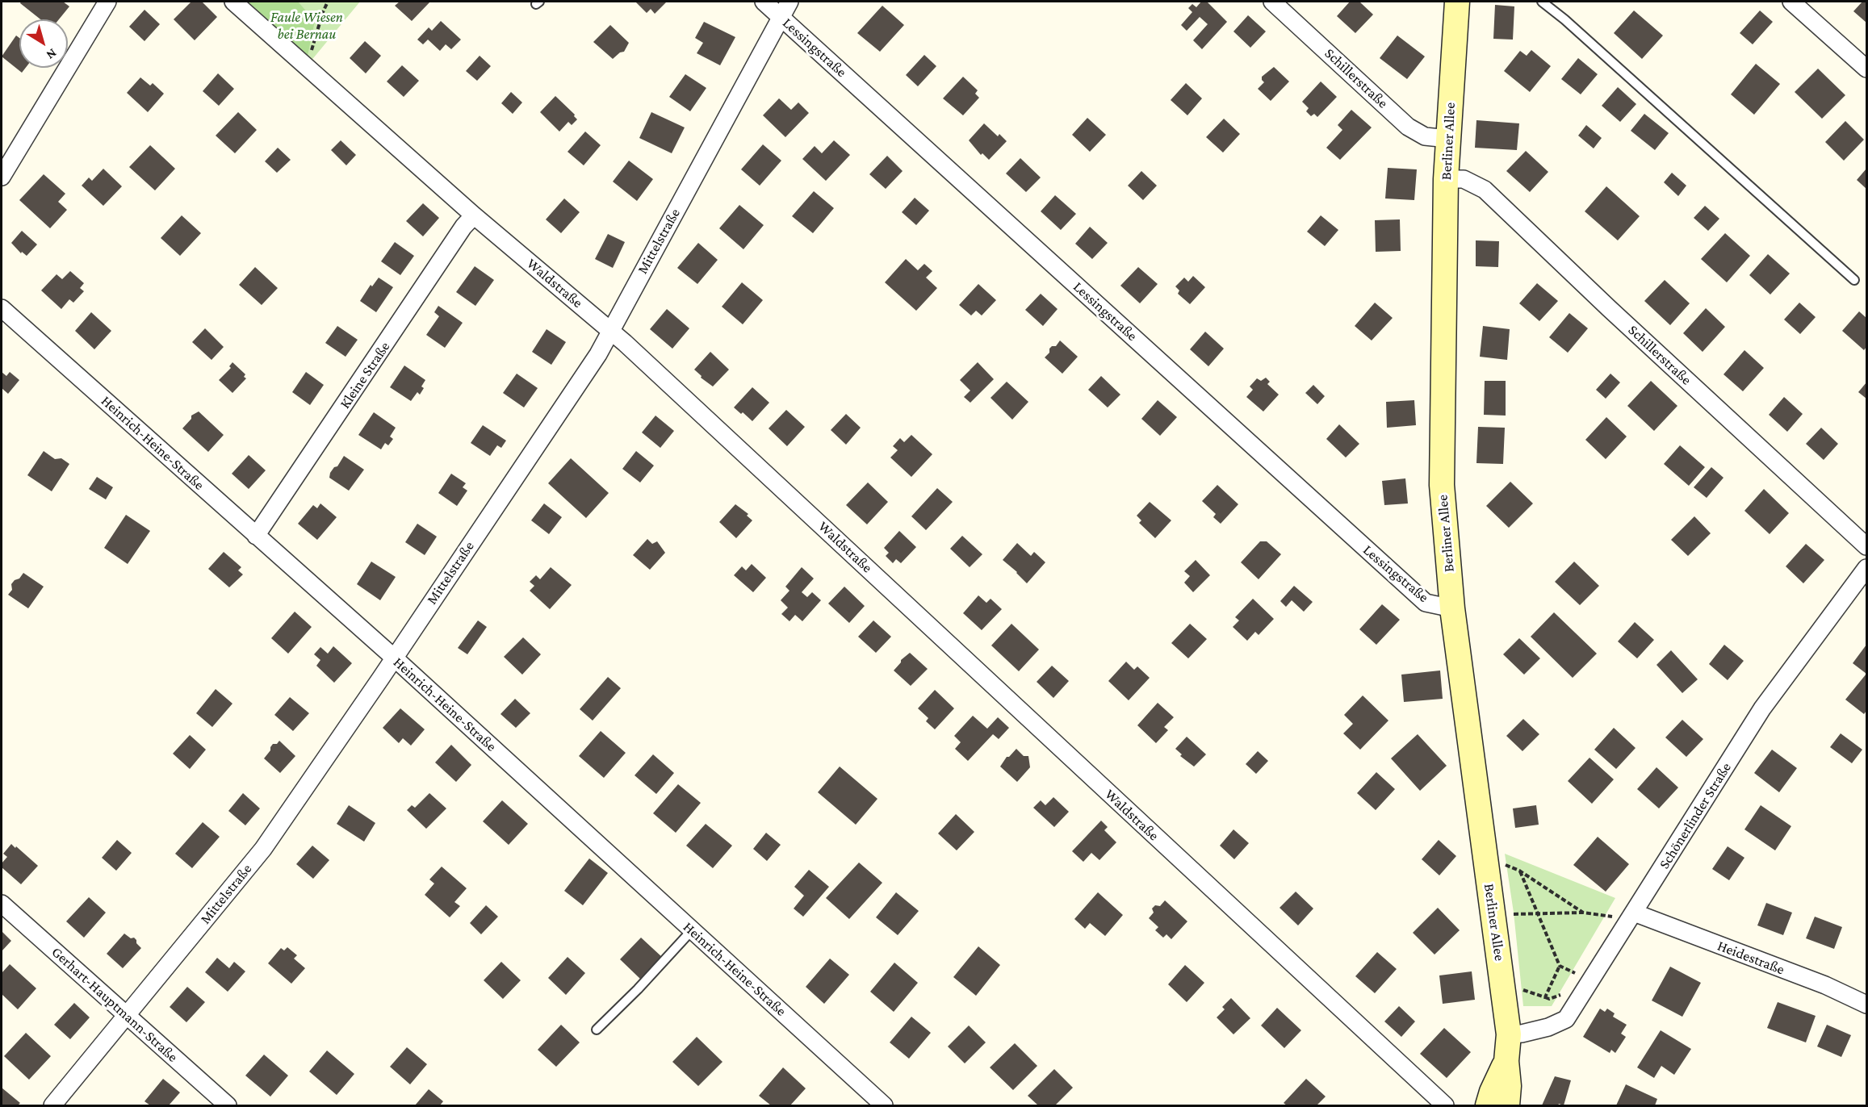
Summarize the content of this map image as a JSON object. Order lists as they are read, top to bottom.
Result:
{
  "streets": {
    "street": [
      "Lessingstraße",
      "Schillerstraße",
      "Berliner Allee",
      "Mittelstraße",
      "Waldstraße",
      "Kleine Straße",
      "Heinrich-Heine-Straße",
      "Schönerlinder Straße",
      "Heidestraße",
      "Gerhart-Hauptmann-Straße"
    ]
  },
  "crossings": [
    ["Lessingstraße", "Berliner Allee"],
    ["Lessingstraße", "Mittelstraße"],
    ["Schillerstraße", "Berliner Allee"],
    ["Berliner Allee", "Schönerlinder Straße"],
    ["Mittelstraße", "Waldstraße"],
    ["Mittelstraße", "Heinrich-Heine-Straße"],
    ["Mittelstraße", "Gerhart-Hauptmann-Straße"],
    ["Waldstraße", "Kleine Straße"],
    ["Kleine Straße", "Heinrich-Heine-Straße"],
    ["Schönerlinder Straße", "Heidestraße"]
  ],
  "parks": ["Faule Wiesen bei Bernau"],
  "north": "bottom right"
}
